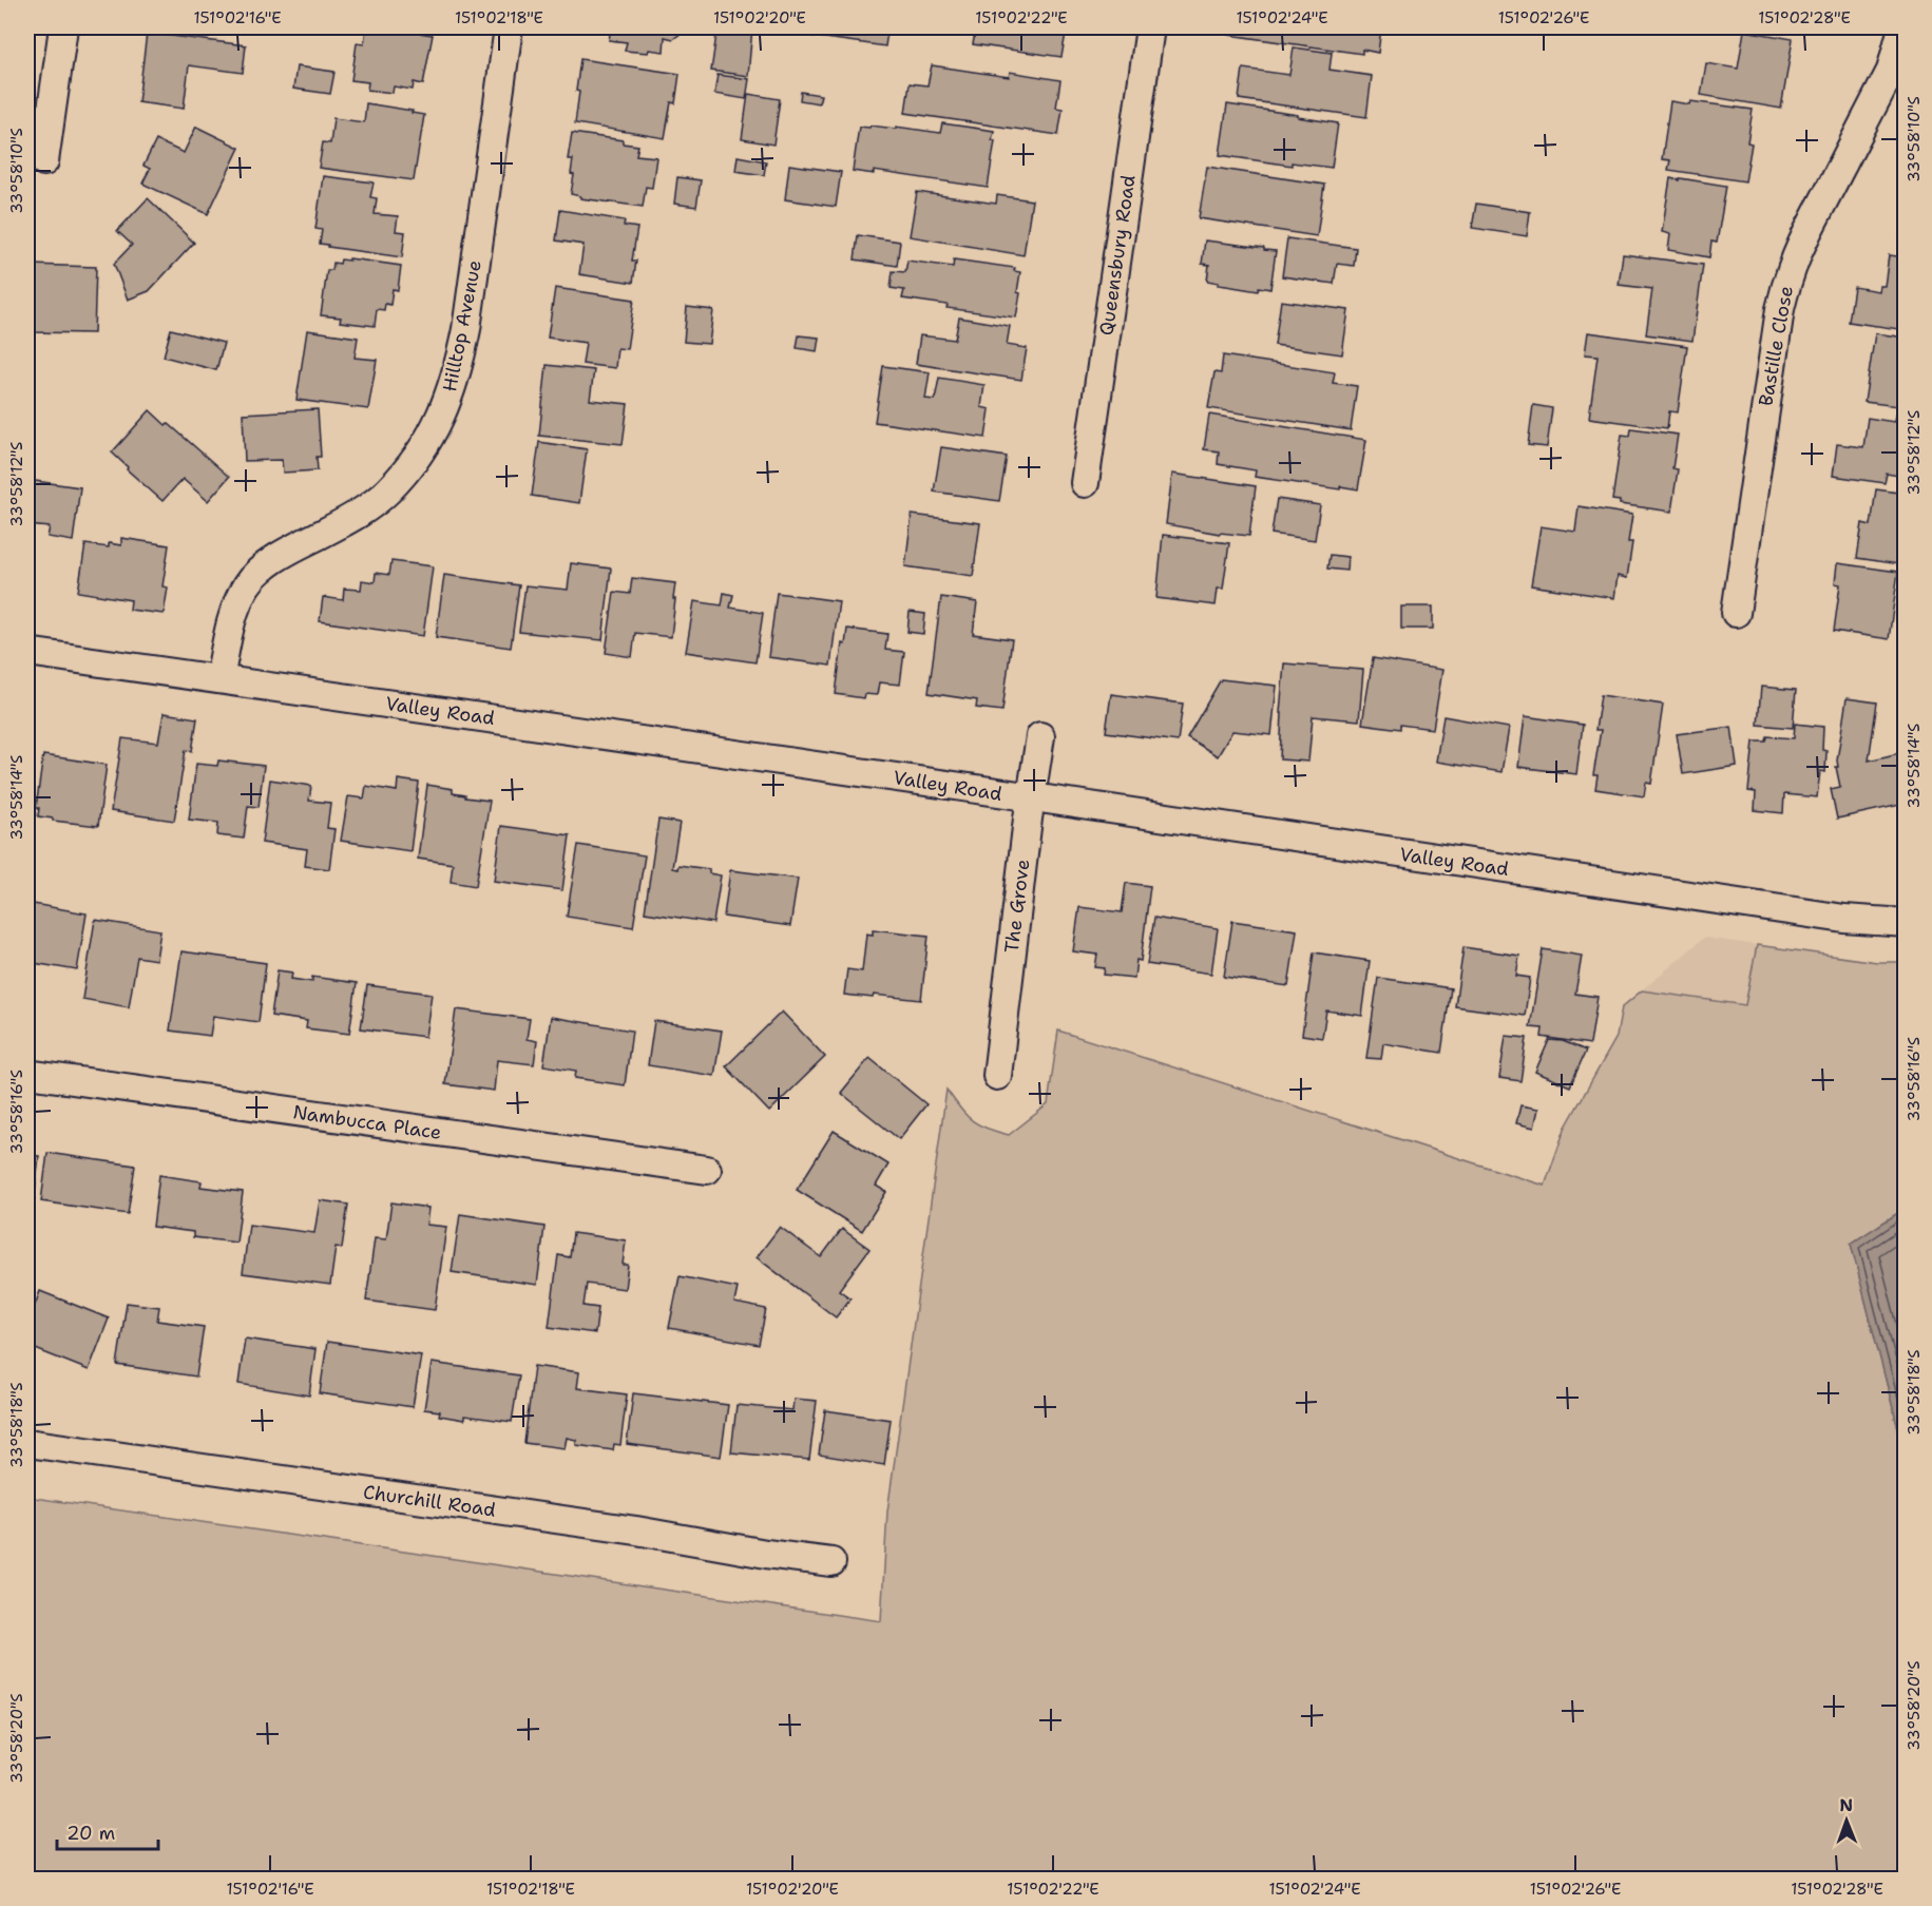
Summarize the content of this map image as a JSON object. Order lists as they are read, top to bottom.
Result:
{
  "streets": {
    "street": [
      "Queensbury Road",
      "Hilltop Avenue",
      "Bastille Close",
      "Valley Road",
      "The Grove",
      "Nambucca Place",
      "Churchill Road"
    ]
  },
  "crossings": [
    ["Hilltop Avenue", "Valley Road"],
    ["Valley Road", "The Grove"]
  ],
  "scale_bar": "20 m",
  "north": "top",
  "coordinates": [
    "151°02'16\"E",
    "151°02'18\"E",
    "151°02'20\"E",
    "151°02'22\"E",
    "151°02'24\"E",
    "151°02'26\"E",
    "151°02'28\"E",
    "33°58'10\"S",
    "33°58'12\"S",
    "33°58'14\"S",
    "33°58'16\"S",
    "33°58'18\"S",
    "33°58'20\"S"
  ]
}
